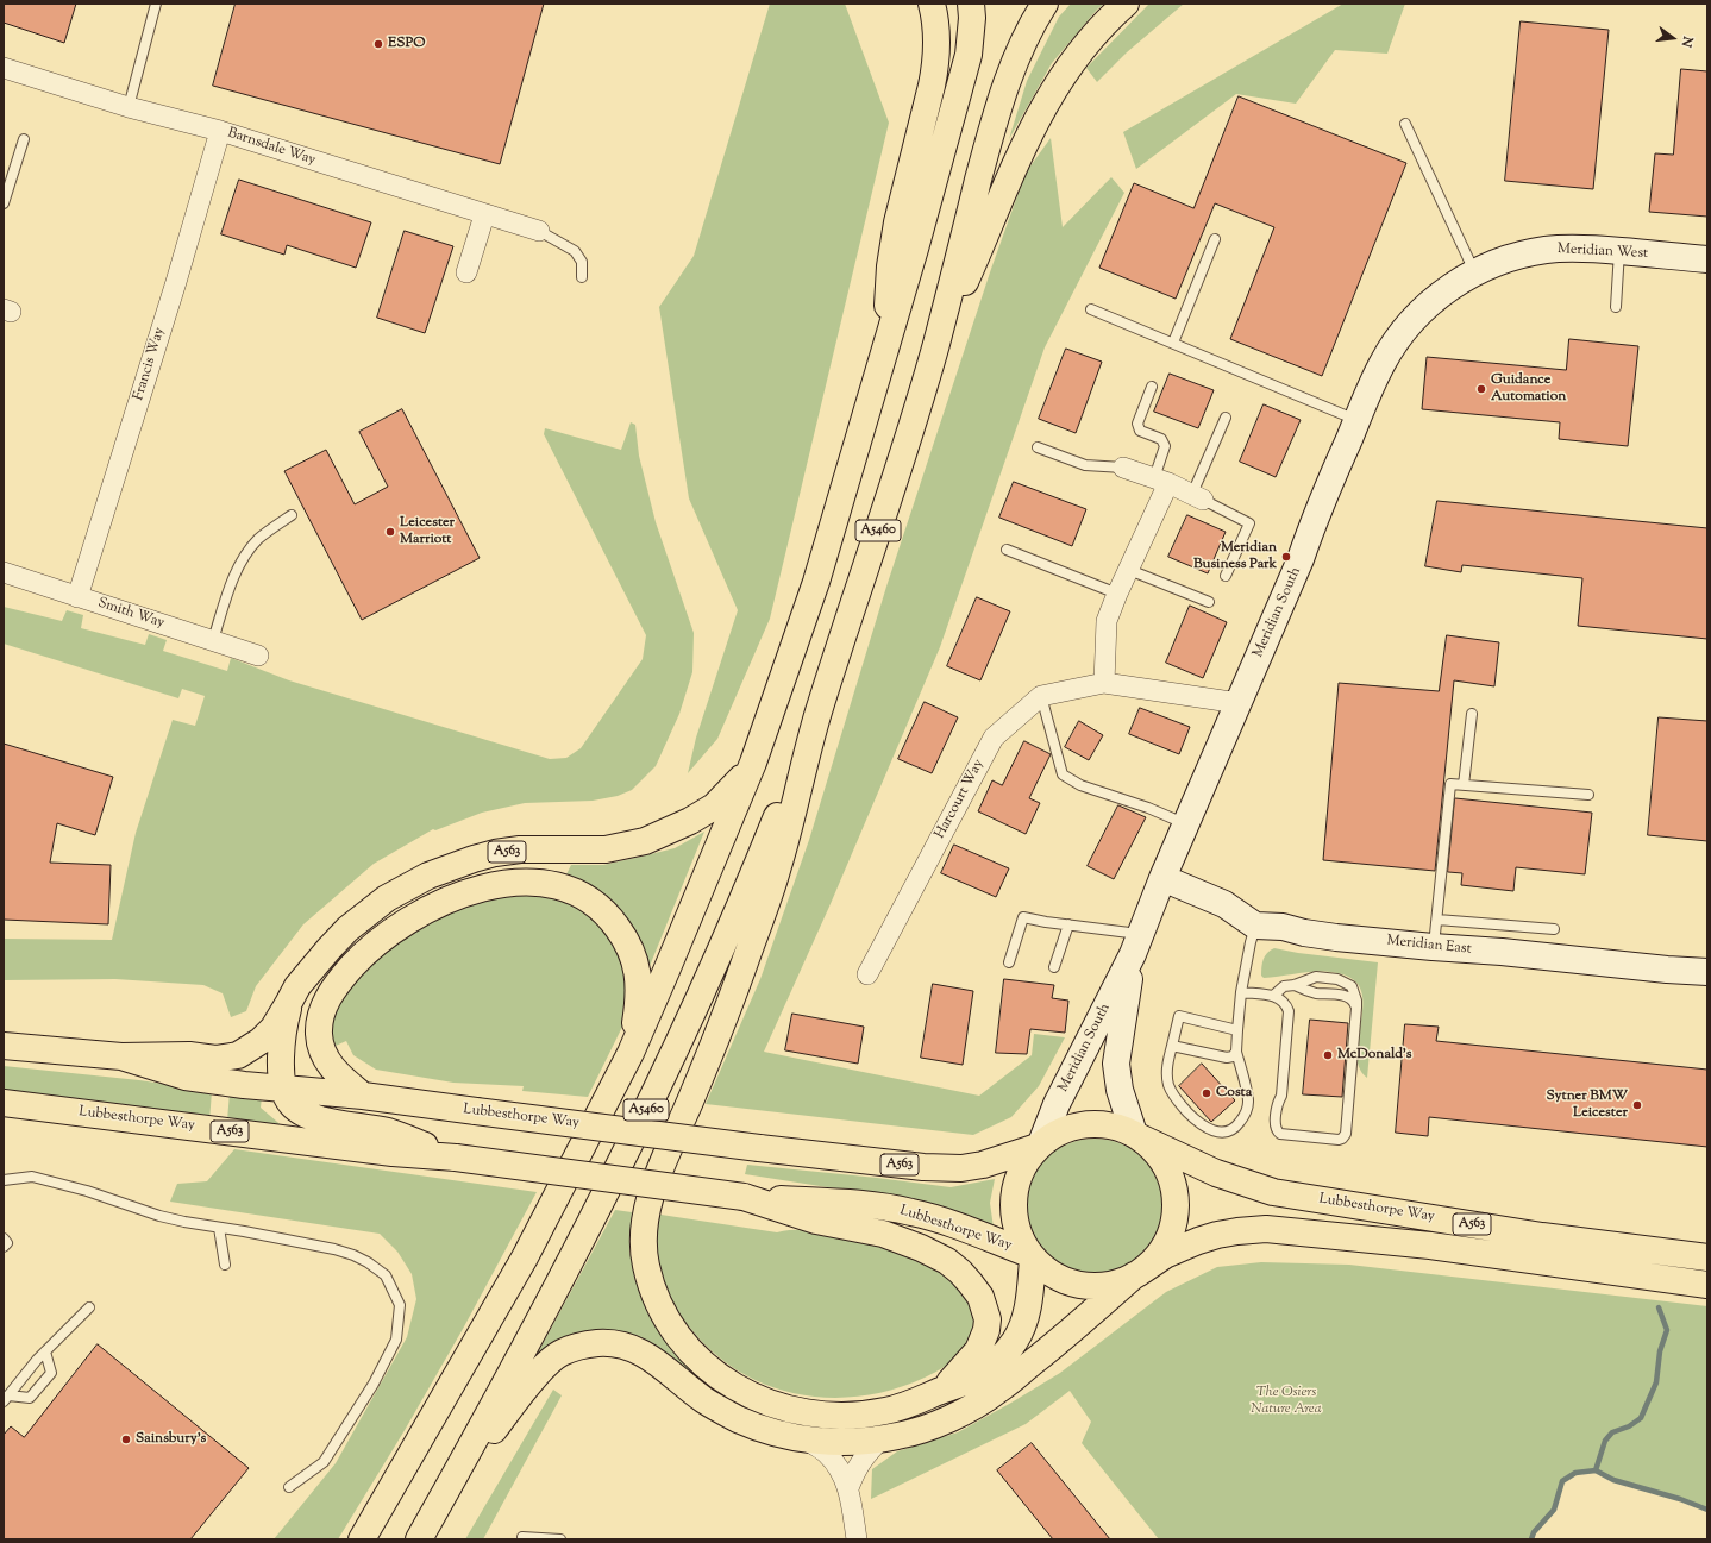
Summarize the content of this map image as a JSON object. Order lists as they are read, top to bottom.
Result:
{
  "streets": {
    "highway": ["A5460", "A563", "Lubbesthorpe Way"],
    "street": [
      "Barnsdale Way",
      "Meridian West",
      "Francis Way",
      "Meridian South",
      "Smith Way",
      "Harcourt Way",
      "Meridian East"
    ]
  },
  "crossings": [
    ["Barnsdale Way", "Francis Way"],
    ["Meridian West", "Meridian South"],
    ["Francis Way", "Smith Way"],
    ["A5460", "A563"],
    ["Meridian South", "Harcourt Way"],
    ["Meridian South", "Lubbesthorpe Way"],
    ["A563", "Lubbesthorpe Way"]
  ],
  "parks": ["The Osiers Nature Area"],
  "places": [
    "ESPO",
    "Guidance Automation",
    "Leicester Marriott",
    "Meridian Business Park",
    "McDonald's",
    "Costa",
    "Sytner BMW Leicester",
    "Sainsbury's"
  ],
  "north": "right"
}
